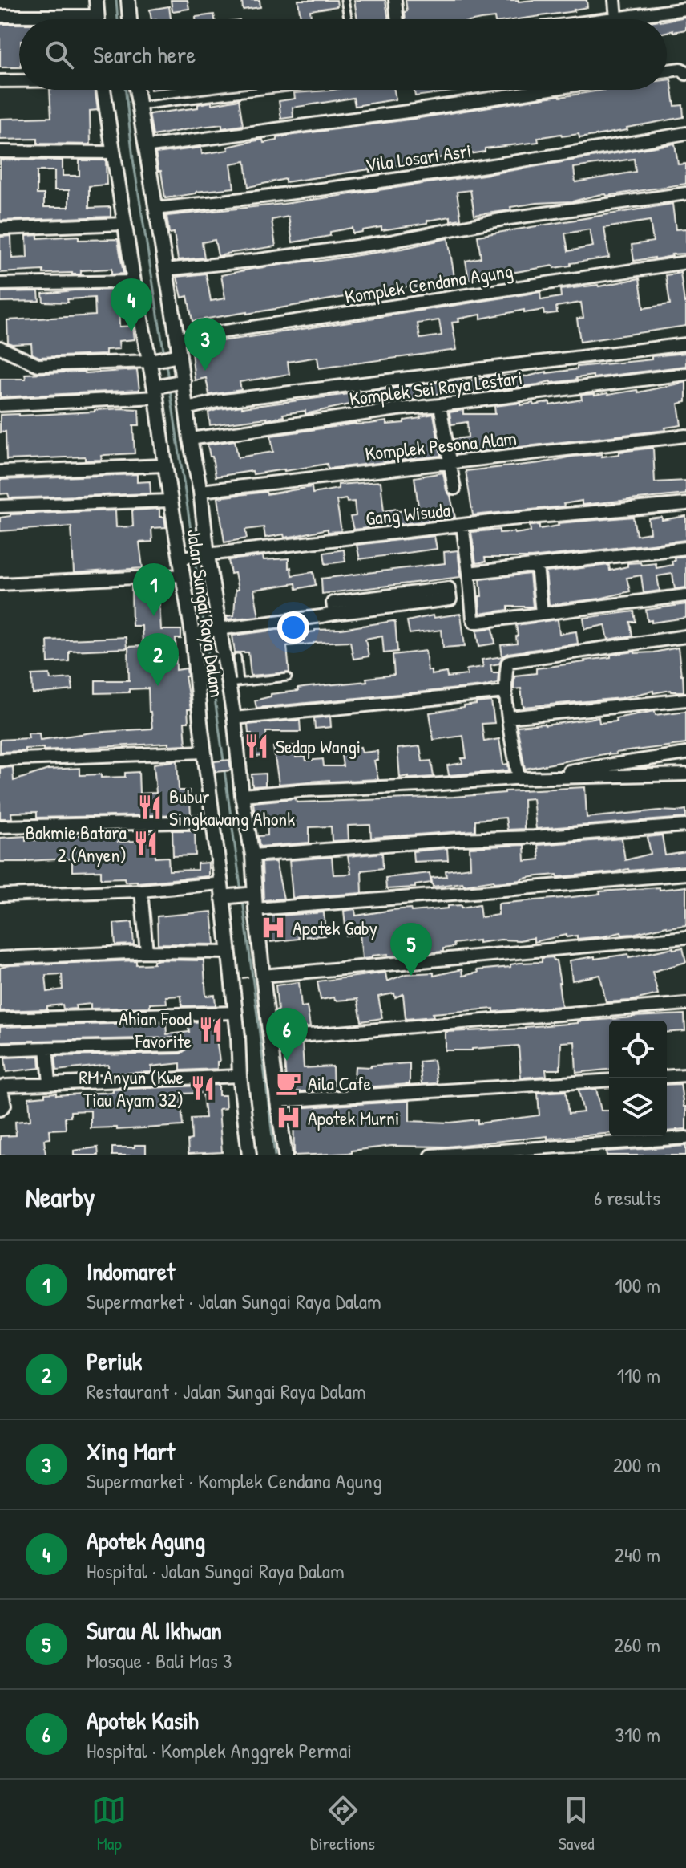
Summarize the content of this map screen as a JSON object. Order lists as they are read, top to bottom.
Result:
{
  "streets": {
    "street": [
      "Vila Losari Asri",
      "Komplek Cendana Agung",
      "Komplek Sei Raya Lestari",
      "Komplek Pesona Alam",
      "Gang Wisuda",
      "Jalan Sungai Raya Dalam"
    ]
  },
  "crossings": [
    ["Gang Wisuda", "Jalan Sungai Raya Dalam"]
  ],
  "places": {
    "restaurant": [
      "Sedap Wangi",
      "Bubur Singkawang Ahonk",
      "Bakmie Batara 2 (Anyen)",
      "Ahian Food Favorite",
      "RM Anyun (Kwe Tiau Ayam 32)"
    ],
    "hospital": ["Apotek Gaby", "Apotek Murni"],
    "cafe": ["Aila Cafe"]
  },
  "page": {
    "search": "Search here",
    "pins": [
      "4",
      "3",
      "1",
      "2",
      "5",
      "6"
    ],
    "heading": ["Nearby", "6 results"],
    "list": [
      {
        "mark": "1",
        "name": "Indomaret",
        "note": "Supermarket · Jalan Sungai Raya Dalam",
        "value": "100 m"
      },
      {
        "mark": "2",
        "name": "Periuk",
        "note": "Restaurant · Jalan Sungai Raya Dalam",
        "value": "110 m"
      },
      {
        "mark": "3",
        "name": "Xing Mart",
        "note": "Supermarket · Komplek Cendana Agung",
        "value": "200 m"
      },
      {
        "mark": "4",
        "name": "Apotek Agung",
        "note": "Hospital · Jalan Sungai Raya Dalam",
        "value": "240 m"
      },
      {
        "mark": "5",
        "name": "Surau Al Ikhwan",
        "note": "Mosque · Bali Mas 3",
        "value": "260 m"
      },
      {
        "mark": "6",
        "name": "Apotek Kasih",
        "note": "Hospital · Komplek Anggrek Permai",
        "value": "310 m"
      }
    ],
    "nav": ["Map", "Directions", "Saved"]
  }
}
